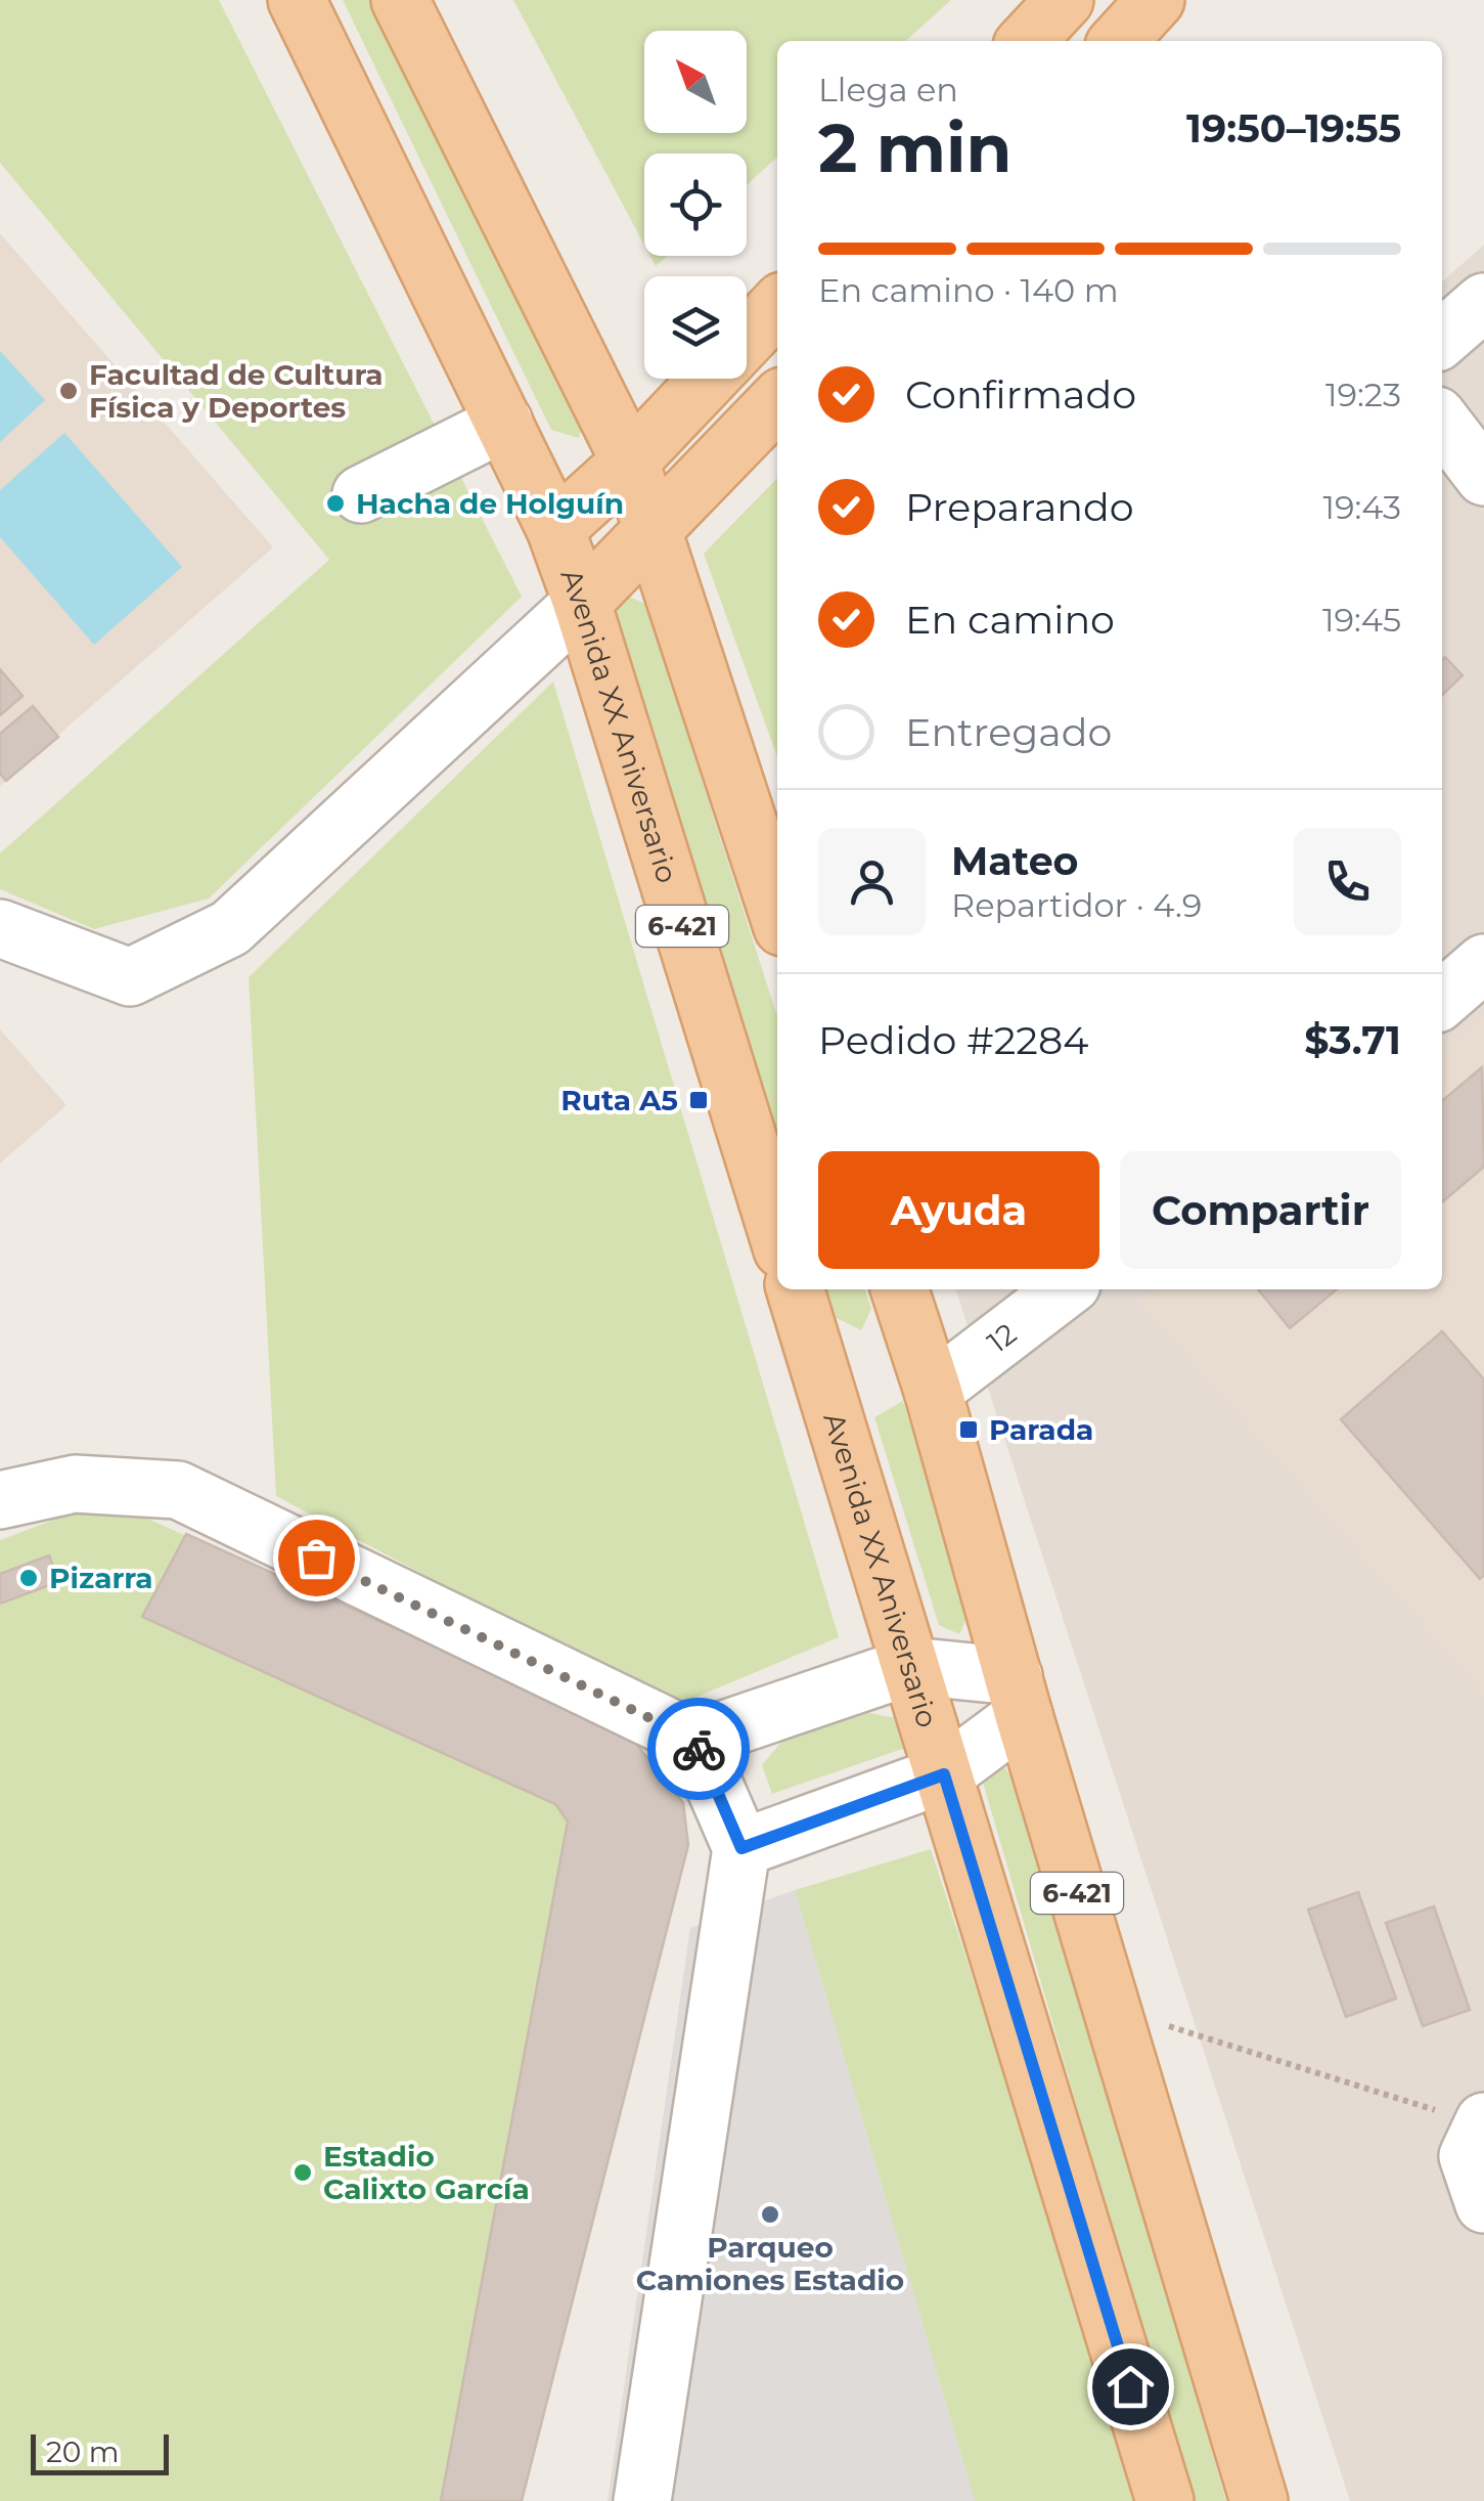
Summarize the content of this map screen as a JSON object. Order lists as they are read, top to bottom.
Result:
{
  "streets": {
    "main road": ["Avenida XX Aniversario", "6-421"],
    "street": ["12"]
  },
  "crossings": [
    ["6-421", "12"]
  ],
  "places": {
    "other": [
      "Facultad de Cultura Física y Deportes",
      "Hacha de Holguín",
      "Pizarra",
      "Estadio Calixto García",
      "Parqueo Camiones Estadio"
    ],
    "transit": ["Ruta A5", "Parada"]
  },
  "scale_bar": "20 m",
  "north": "top left",
  "page": {
    "heading": ["2 min", "Llega en", "19:50–19:55"],
    "panel": [
      "Mateo",
      "Repartidor · 4.9",
      "Pedido #2284",
      "$3.71"
    ],
    "bar": "En camino · 140 m",
    "list": [
      ["Confirmado", "19:23"],
      ["Preparando", "19:43"],
      ["En camino", "19:45"],
      "Entregado"
    ],
    "buttons": ["Ayuda", "Compartir"],
    "scale": "20 m"
  }
}
